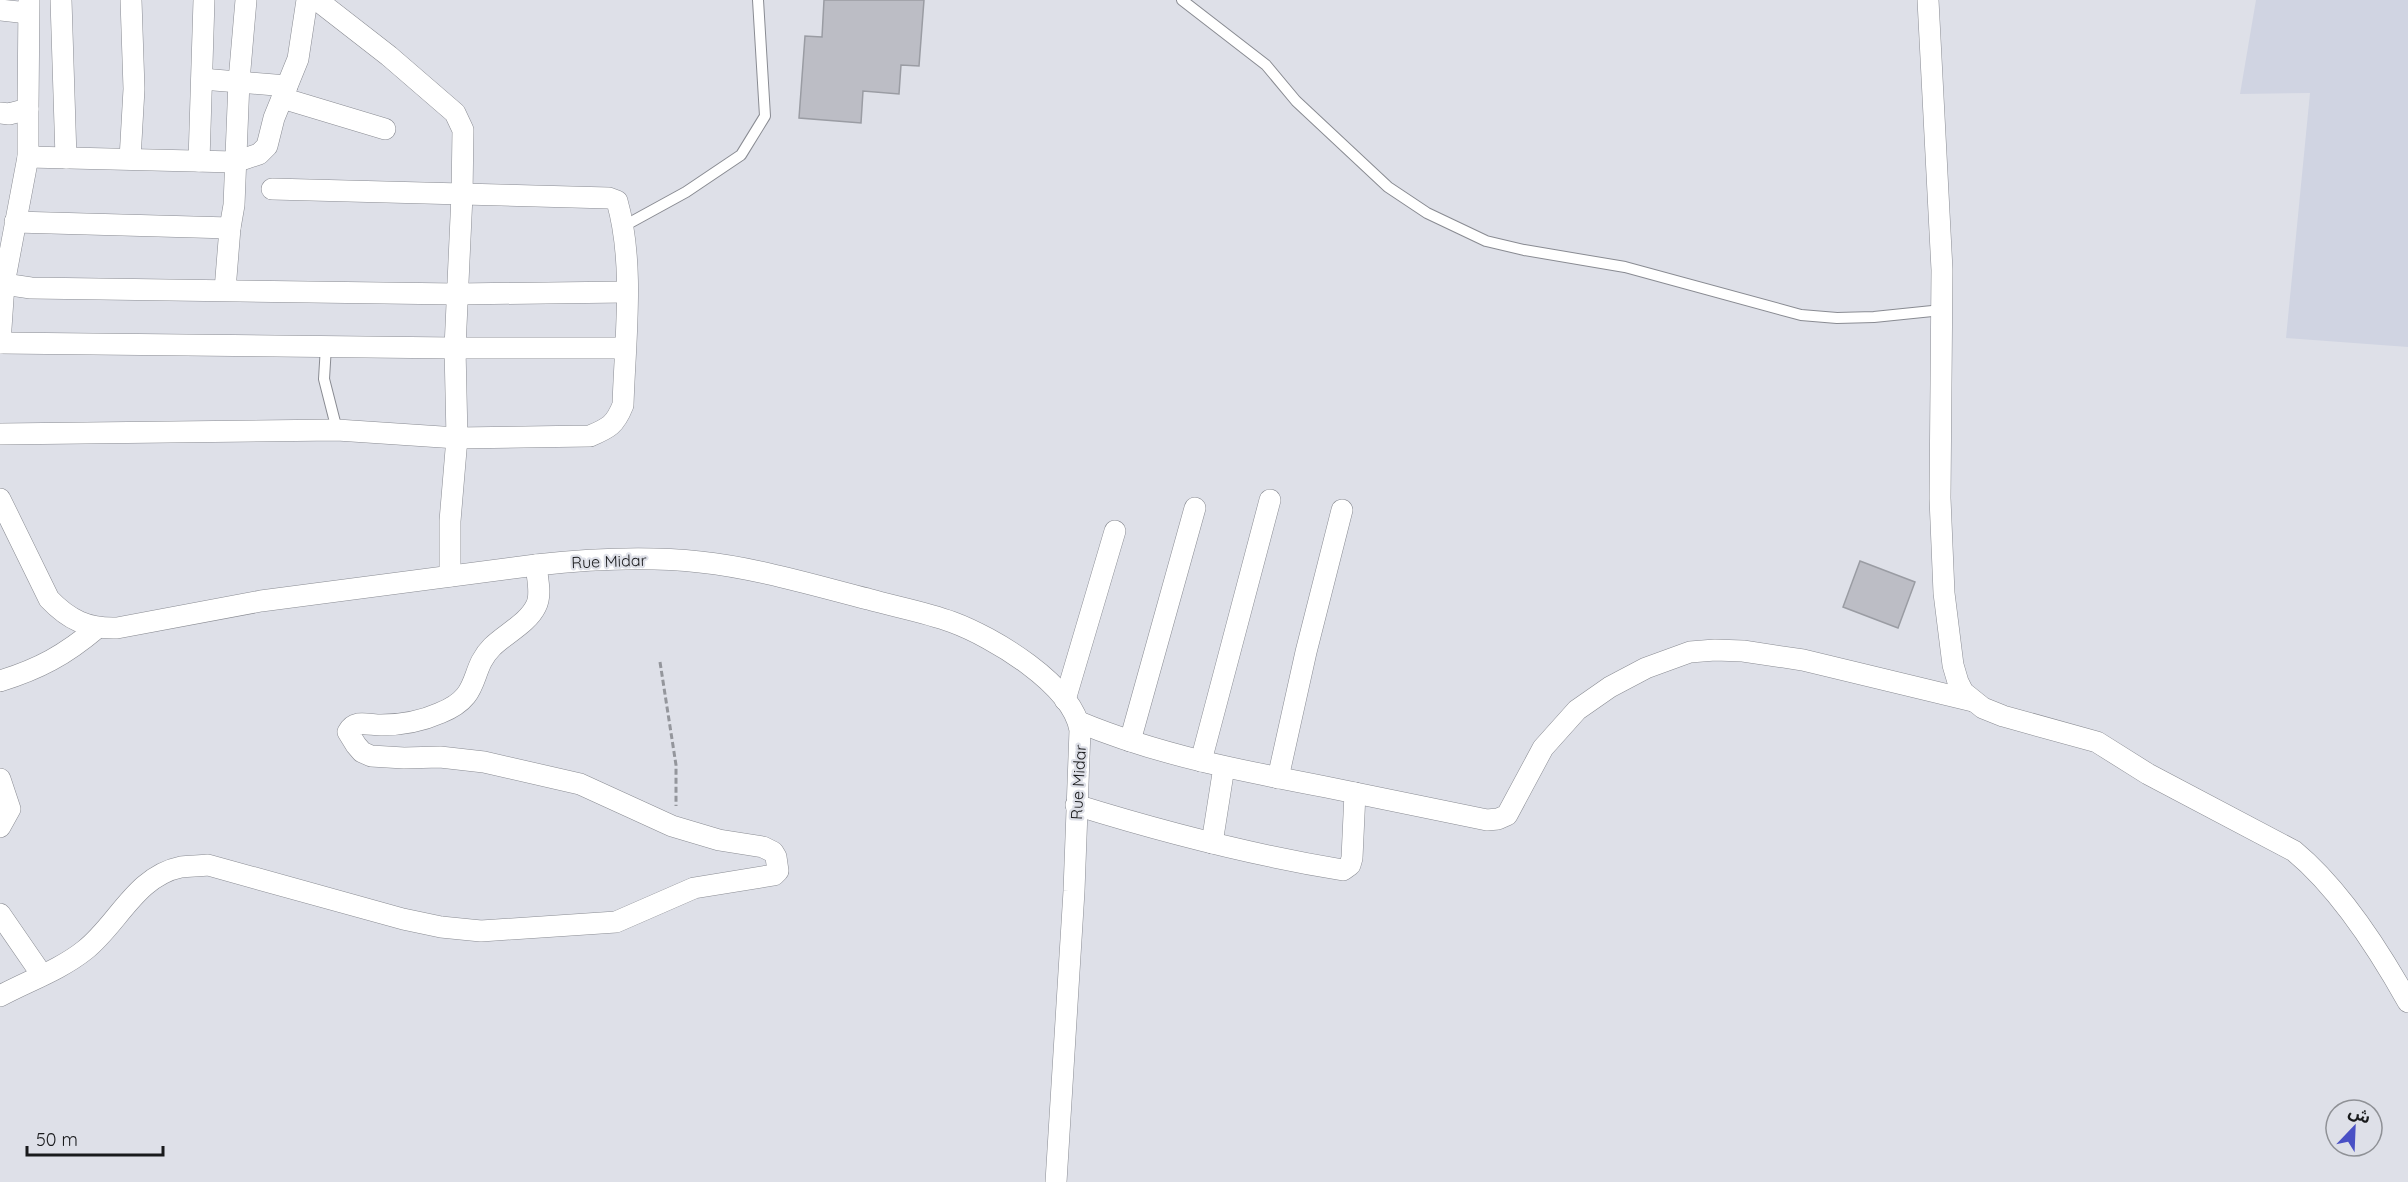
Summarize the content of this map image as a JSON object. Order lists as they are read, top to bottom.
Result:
{
  "streets": {
    "street": ["Rue Midar"]
  },
  "scale_bar": "50 m",
  "north": "top right"
}
